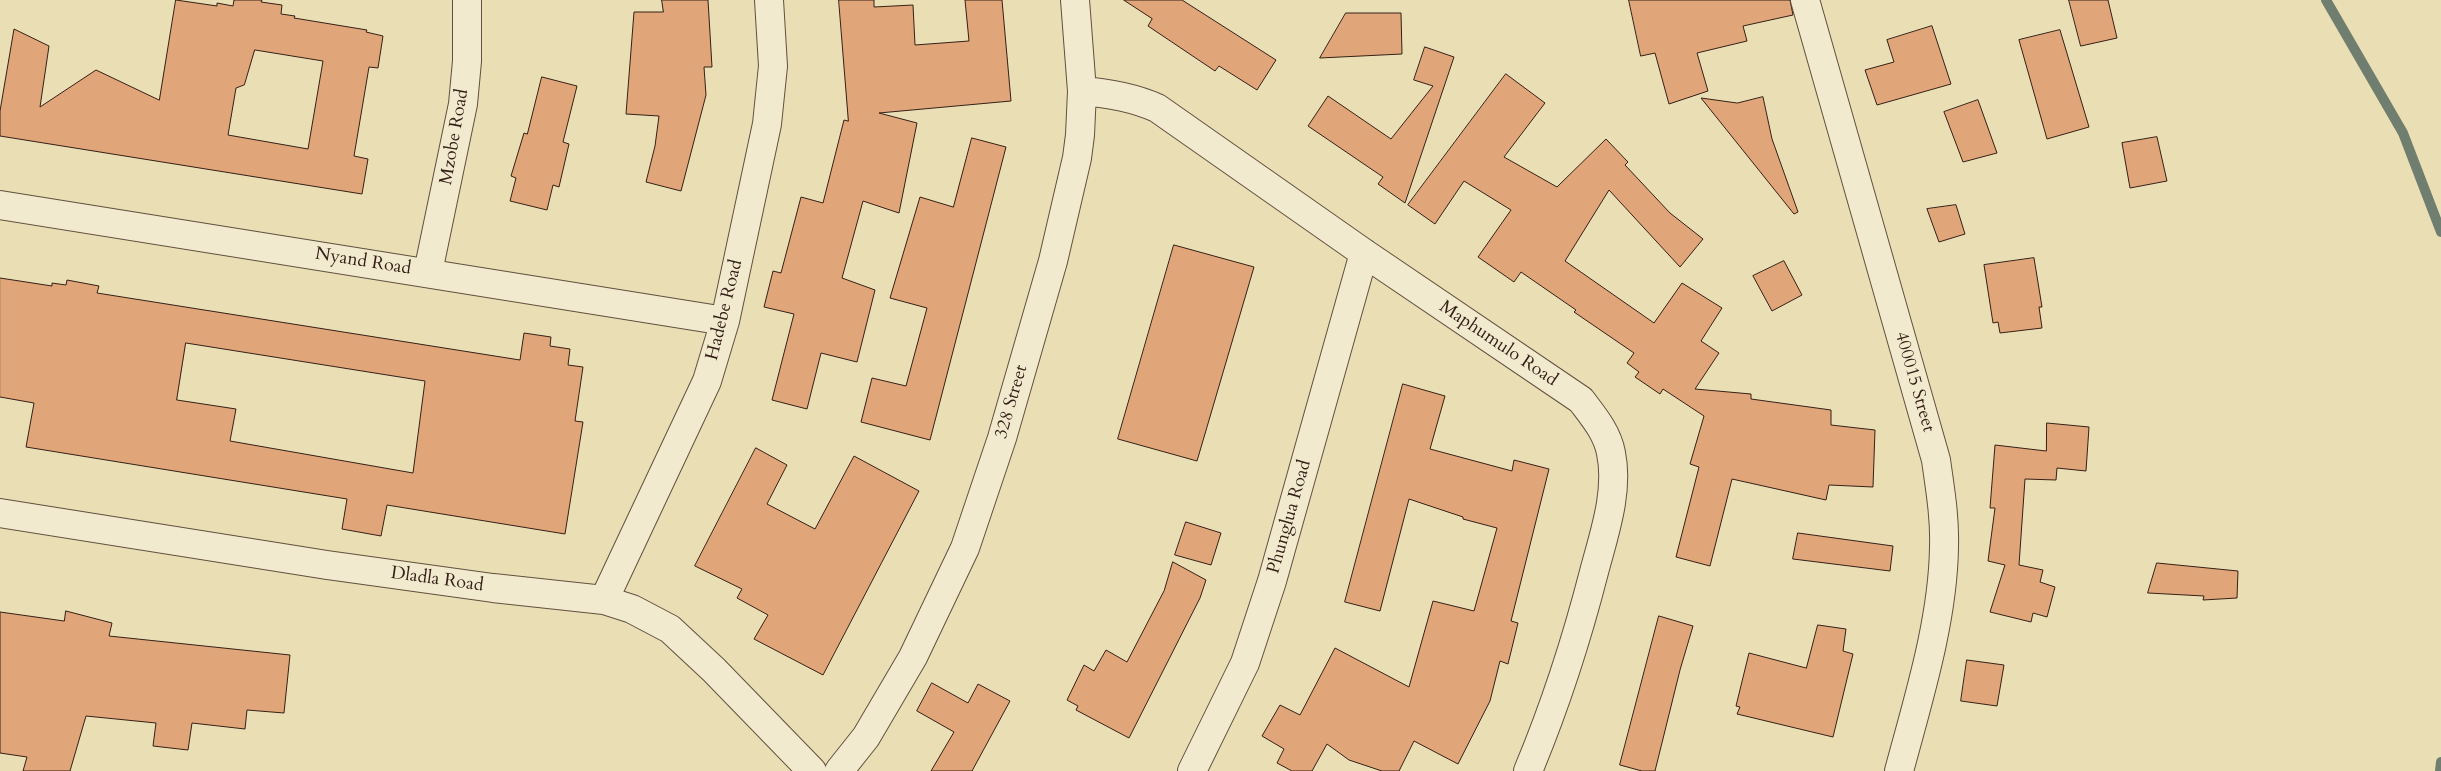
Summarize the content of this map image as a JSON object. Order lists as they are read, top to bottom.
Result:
{
  "streets": {
    "street": [
      "Mzobe Road",
      "Nyand Road",
      "Hadebe Road",
      "Maphumulo Road",
      "400015 Street",
      "328 Street",
      "Phunglua Road",
      "Dladla Road"
    ]
  },
  "crossings": [
    ["Mzobe Road", "Nyand Road"],
    ["Nyand Road", "Hadebe Road"],
    ["Hadebe Road", "Dladla Road"],
    ["Maphumulo Road", "328 Street"],
    ["Maphumulo Road", "Phunglua Road"]
  ]
}
